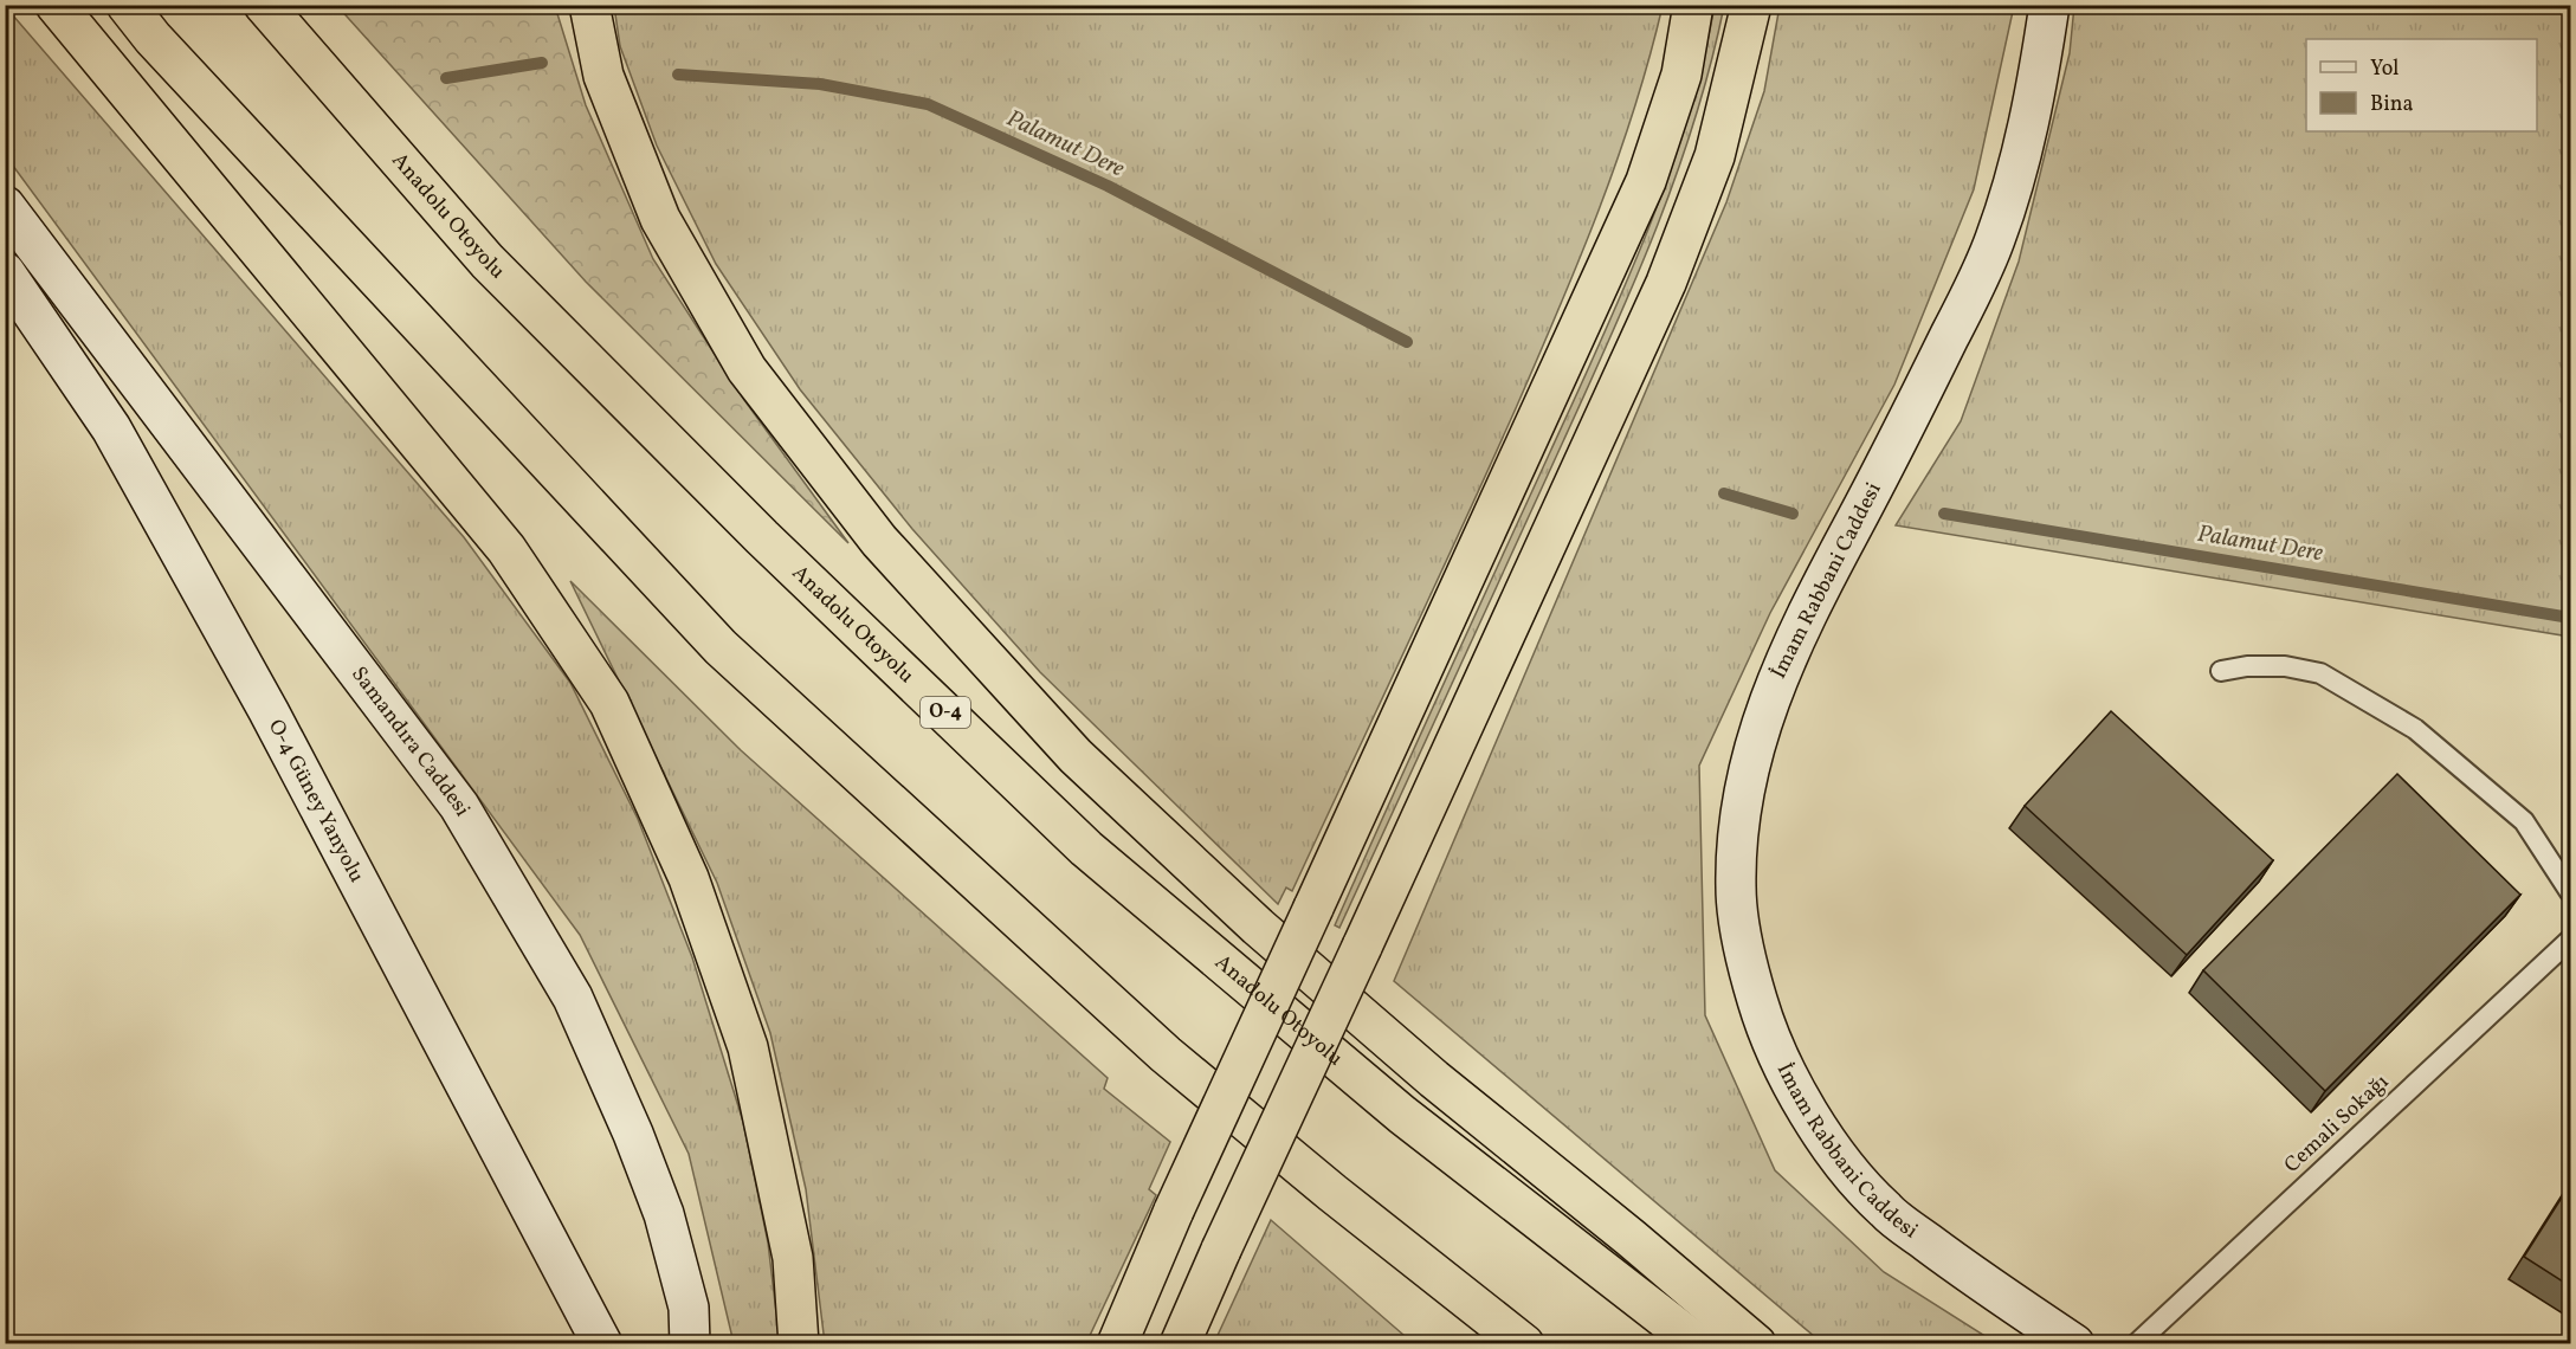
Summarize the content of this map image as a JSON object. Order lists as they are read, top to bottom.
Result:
{
  "streets": {
    "highway": ["Anadolu Otoyolu", "O-4"],
    "main road": ["İmam Rabbani Caddesi", "Samandıra Caddesi", "O-4 Güney Yanyolu"],
    "lane": ["Cemali Sokağı"]
  },
  "water": ["Palamut Dere"],
  "legend": ["Yol", "Bina"]
}
